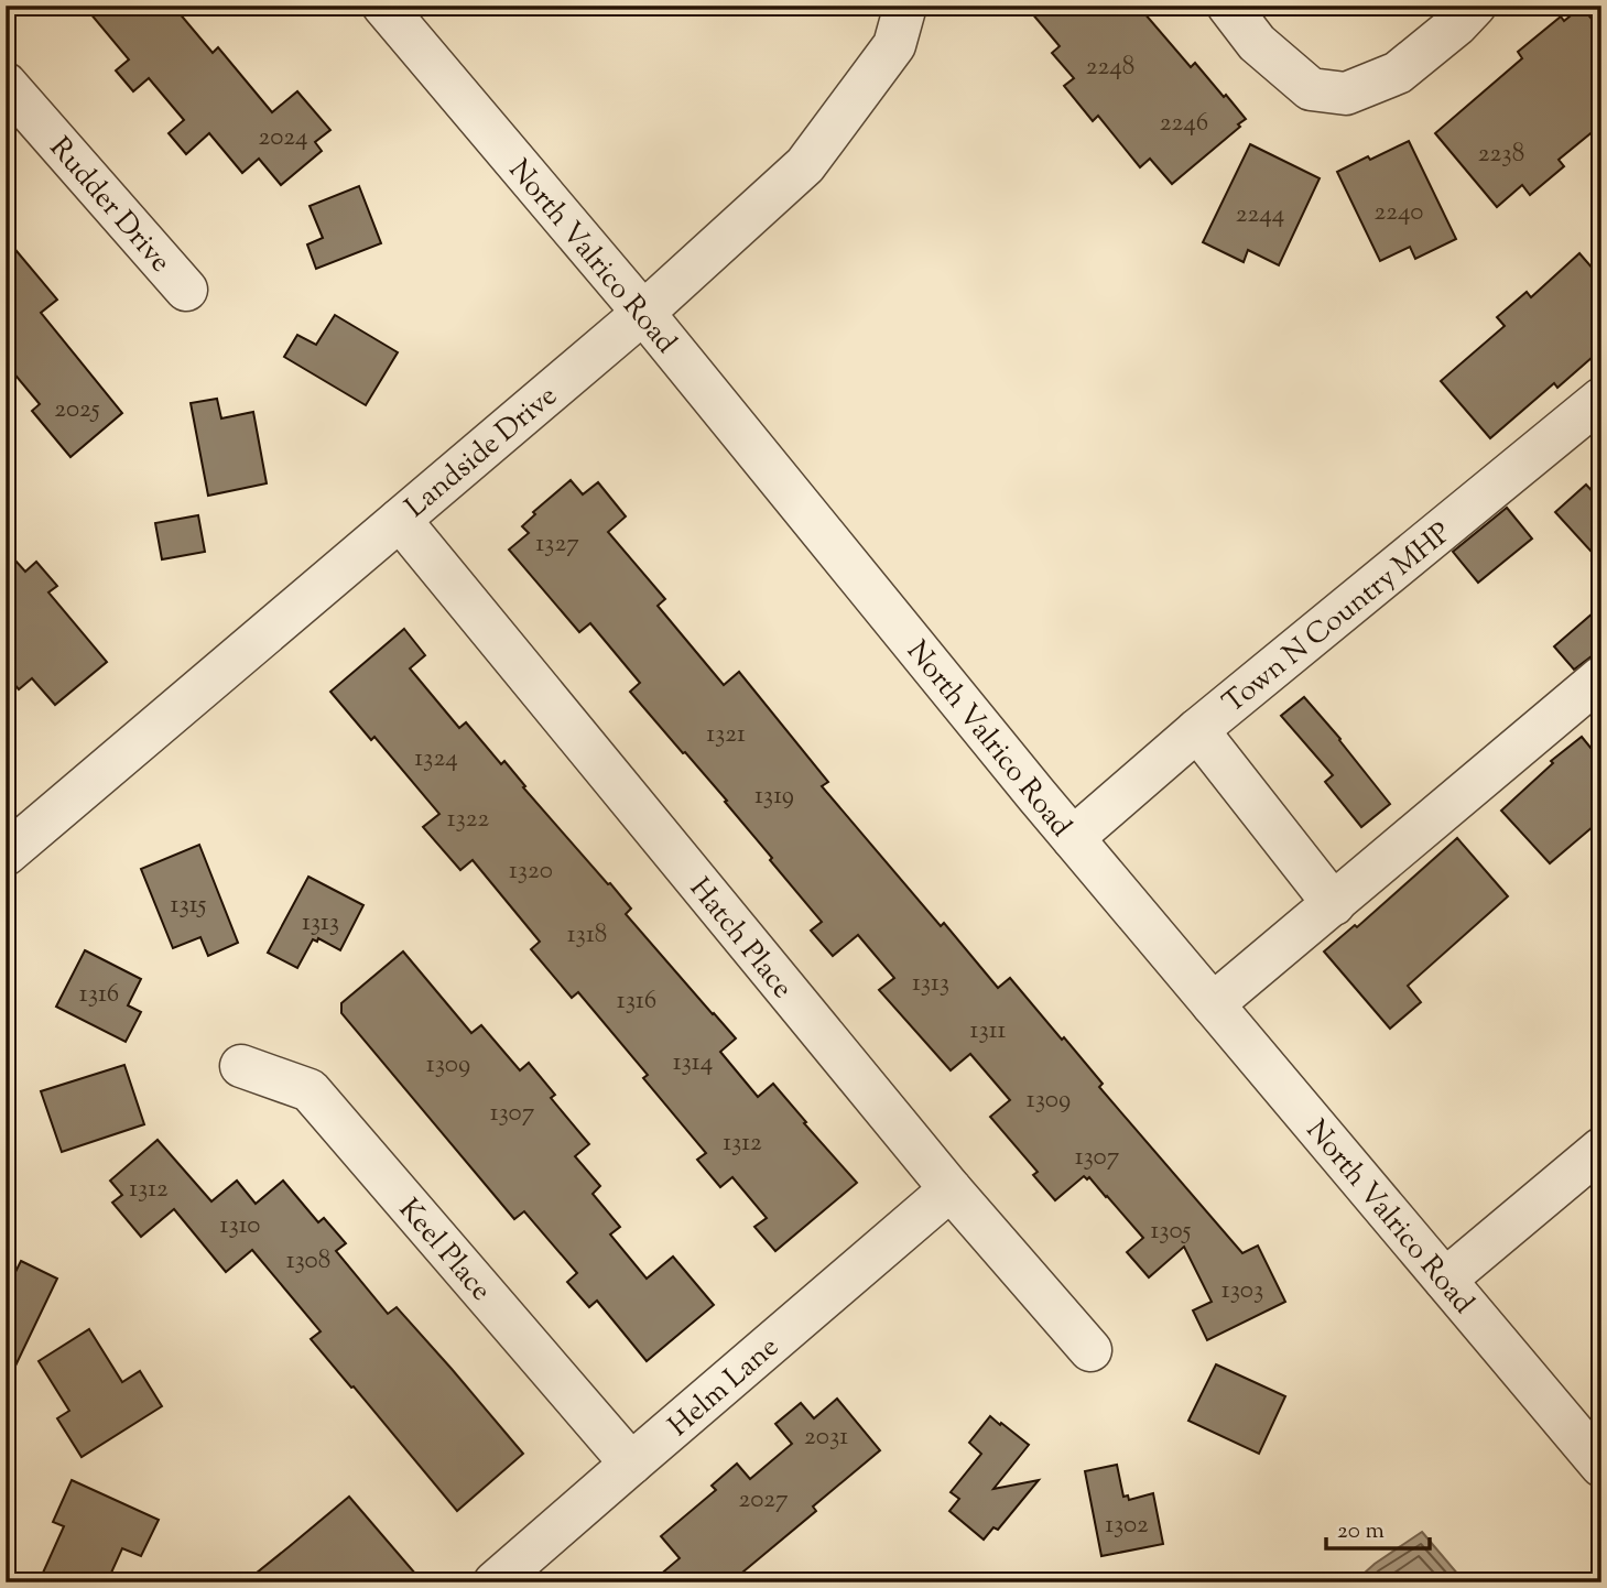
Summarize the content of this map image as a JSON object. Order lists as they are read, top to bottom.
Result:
{
  "streets": {
    "street": [
      "Rudder Drive",
      "North Valrico Road",
      "Landside Drive",
      "Town N Country MHP",
      "Hatch Place",
      "Keel Place",
      "Helm Lane"
    ]
  },
  "crossings": [
    ["North Valrico Road", "Landside Drive"],
    ["North Valrico Road", "Town N Country MHP"],
    ["Landside Drive", "Hatch Place"],
    ["Hatch Place", "Helm Lane"],
    ["Keel Place", "Helm Lane"]
  ],
  "house_numbers": [
    "2248",
    "2246",
    "2024",
    "2238",
    "2240",
    "2244",
    "2025",
    "1327",
    "1321",
    "1324",
    "1319",
    "1322",
    "1320",
    "1315",
    "1313",
    "1318",
    "1313",
    "1316",
    "1316",
    "1311",
    "1314",
    "1309",
    "1309",
    "1307",
    "1312",
    "1307",
    "1312",
    "1310",
    "1305",
    "1308",
    "1303",
    "2031",
    "2027",
    "1302"
  ],
  "scale_bar": "20 m"
}
